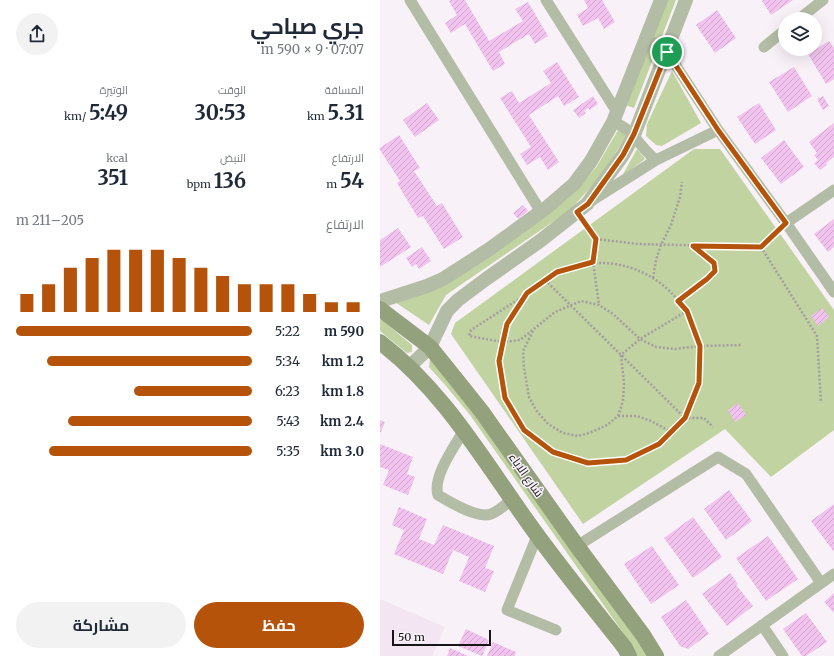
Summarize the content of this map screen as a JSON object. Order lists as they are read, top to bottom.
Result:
{
  "streets": {
    "main road": ["شارع الاباء"]
  },
  "scale_bar": "50 m",
  "page": {
    "heading": ["جري صباحي", "07:07 · 9 × 590 m"],
    "stats": [
      ["المسافة", "5.31 km"],
      ["الوقت", "30:53"],
      ["الوتيرة", "5:49 /km"],
      ["الارتفاع", "54 m"],
      ["النبض", "136 bpm"],
      ["kcal", "351"]
    ],
    "chart": ["الارتفاع", "205–211 m"],
    "list": [
      {
        "name": "590 m",
        "note": "5:22"
      },
      {
        "name": "1.2 km",
        "note": "5:34"
      },
      {
        "name": "1.8 km",
        "note": "6:23"
      },
      {
        "name": "2.4 km",
        "note": "5:43"
      },
      {
        "name": "3.0 km",
        "note": "5:35"
      }
    ],
    "buttons": ["حفظ", "مشاركة"],
    "scale": "50 m"
  }
}
